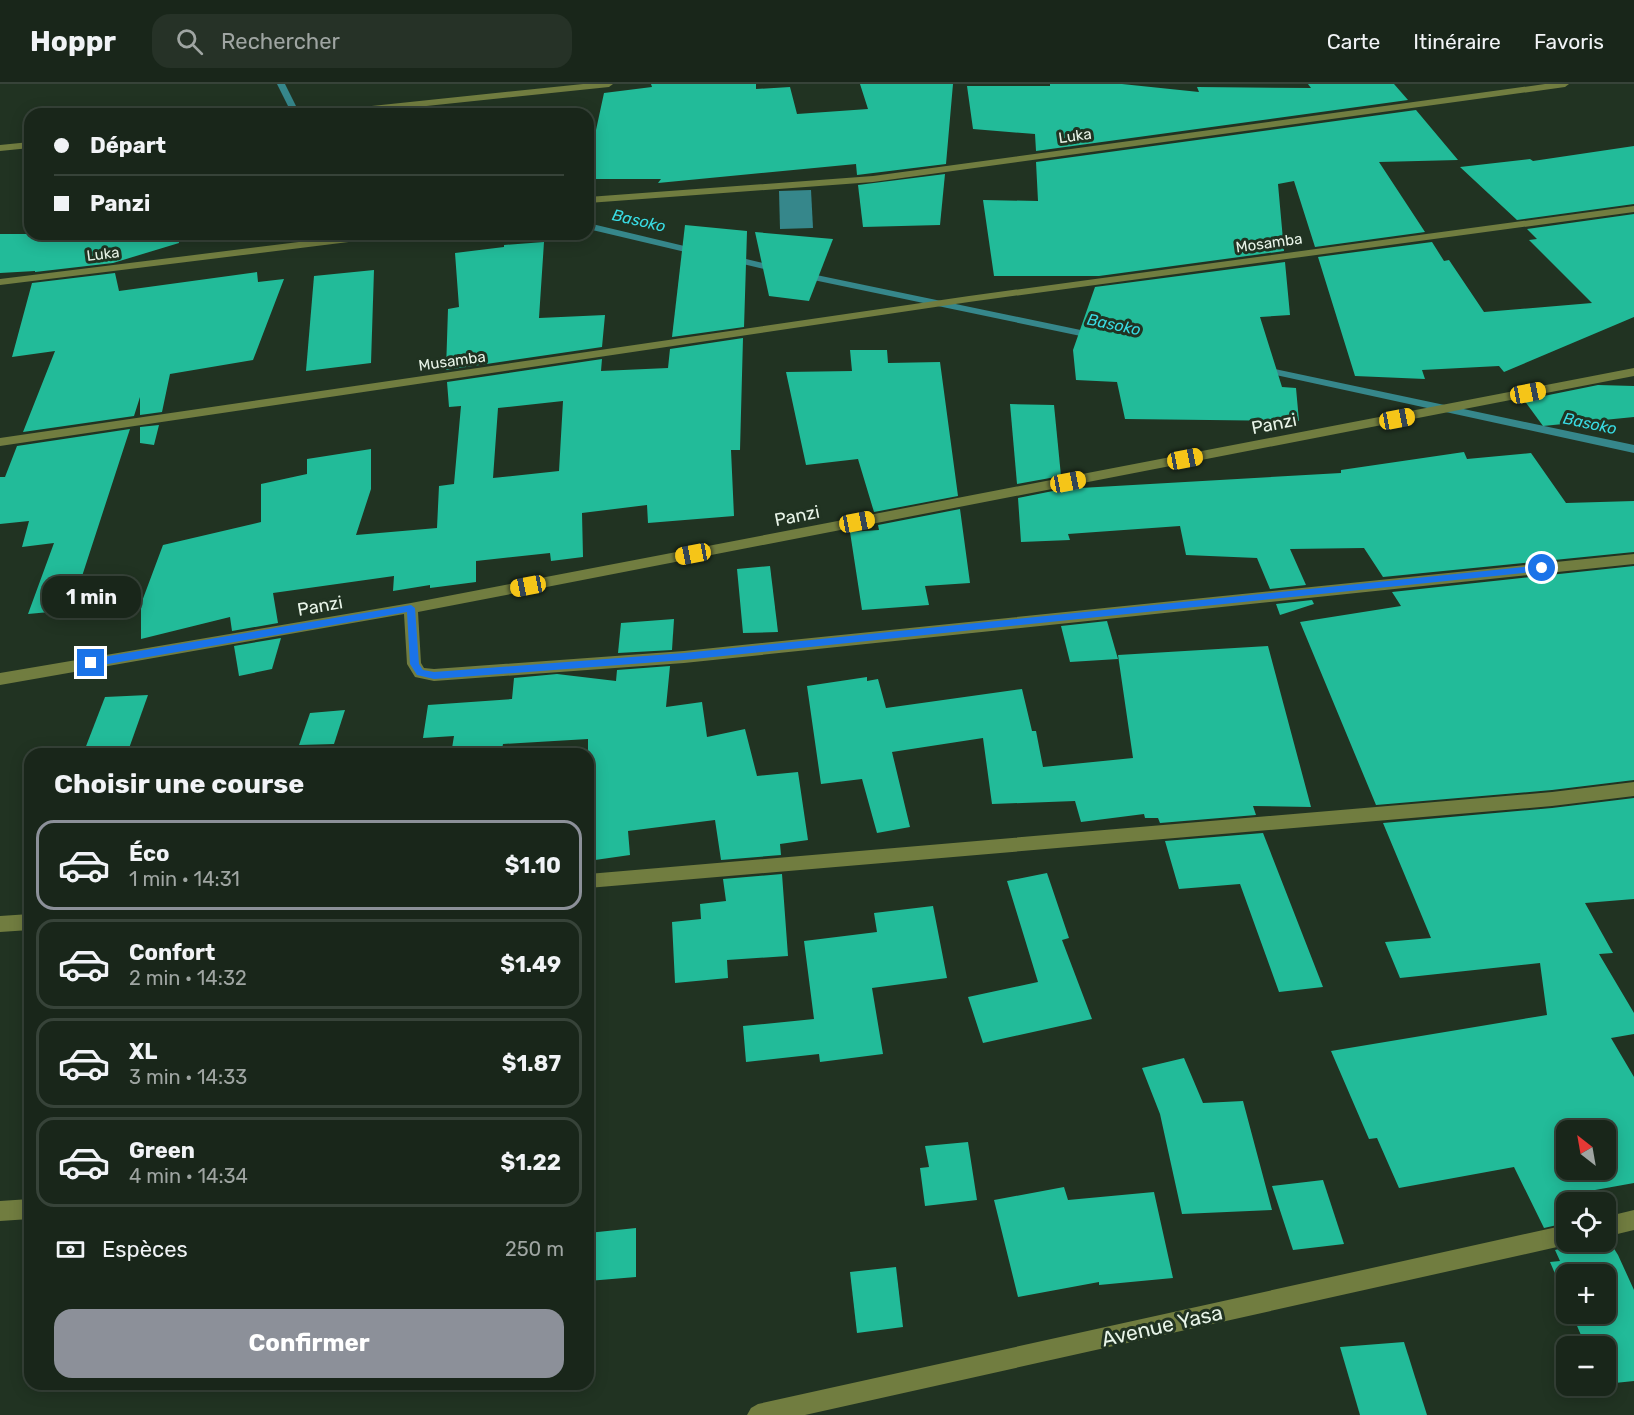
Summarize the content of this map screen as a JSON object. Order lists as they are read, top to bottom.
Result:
{
  "streets": {
    "street": [
      "Luka",
      "Mosamba",
      "Musamba",
      "Panzi",
      "Avenue Yasa"
    ]
  },
  "crossings": [
    ["Mosamba", "Musamba"]
  ],
  "water": ["Basoko"],
  "north": "top left",
  "page": {
    "header": "Hoppr",
    "search": "Rechercher",
    "nav": ["Carte", "Itinéraire", "Favoris"],
    "banner": ["Départ", "Panzi"],
    "bubble": "1 min",
    "heading": "Choisir une course",
    "list": [
      {
        "name": "Éco",
        "note": "1 min · 14:31",
        "value": "$1.10"
      },
      {
        "name": "Confort",
        "note": "2 min · 14:32",
        "value": "$1.49"
      },
      {
        "name": "XL",
        "note": "3 min · 14:33",
        "value": "$1.87"
      },
      {
        "name": "Green",
        "note": "4 min · 14:34",
        "value": "$1.22"
      }
    ],
    "map_buttons": ["+", "−"],
    "pay": ["Espèces", "250 m"],
    "buttons": "Confirmer"
  }
}
